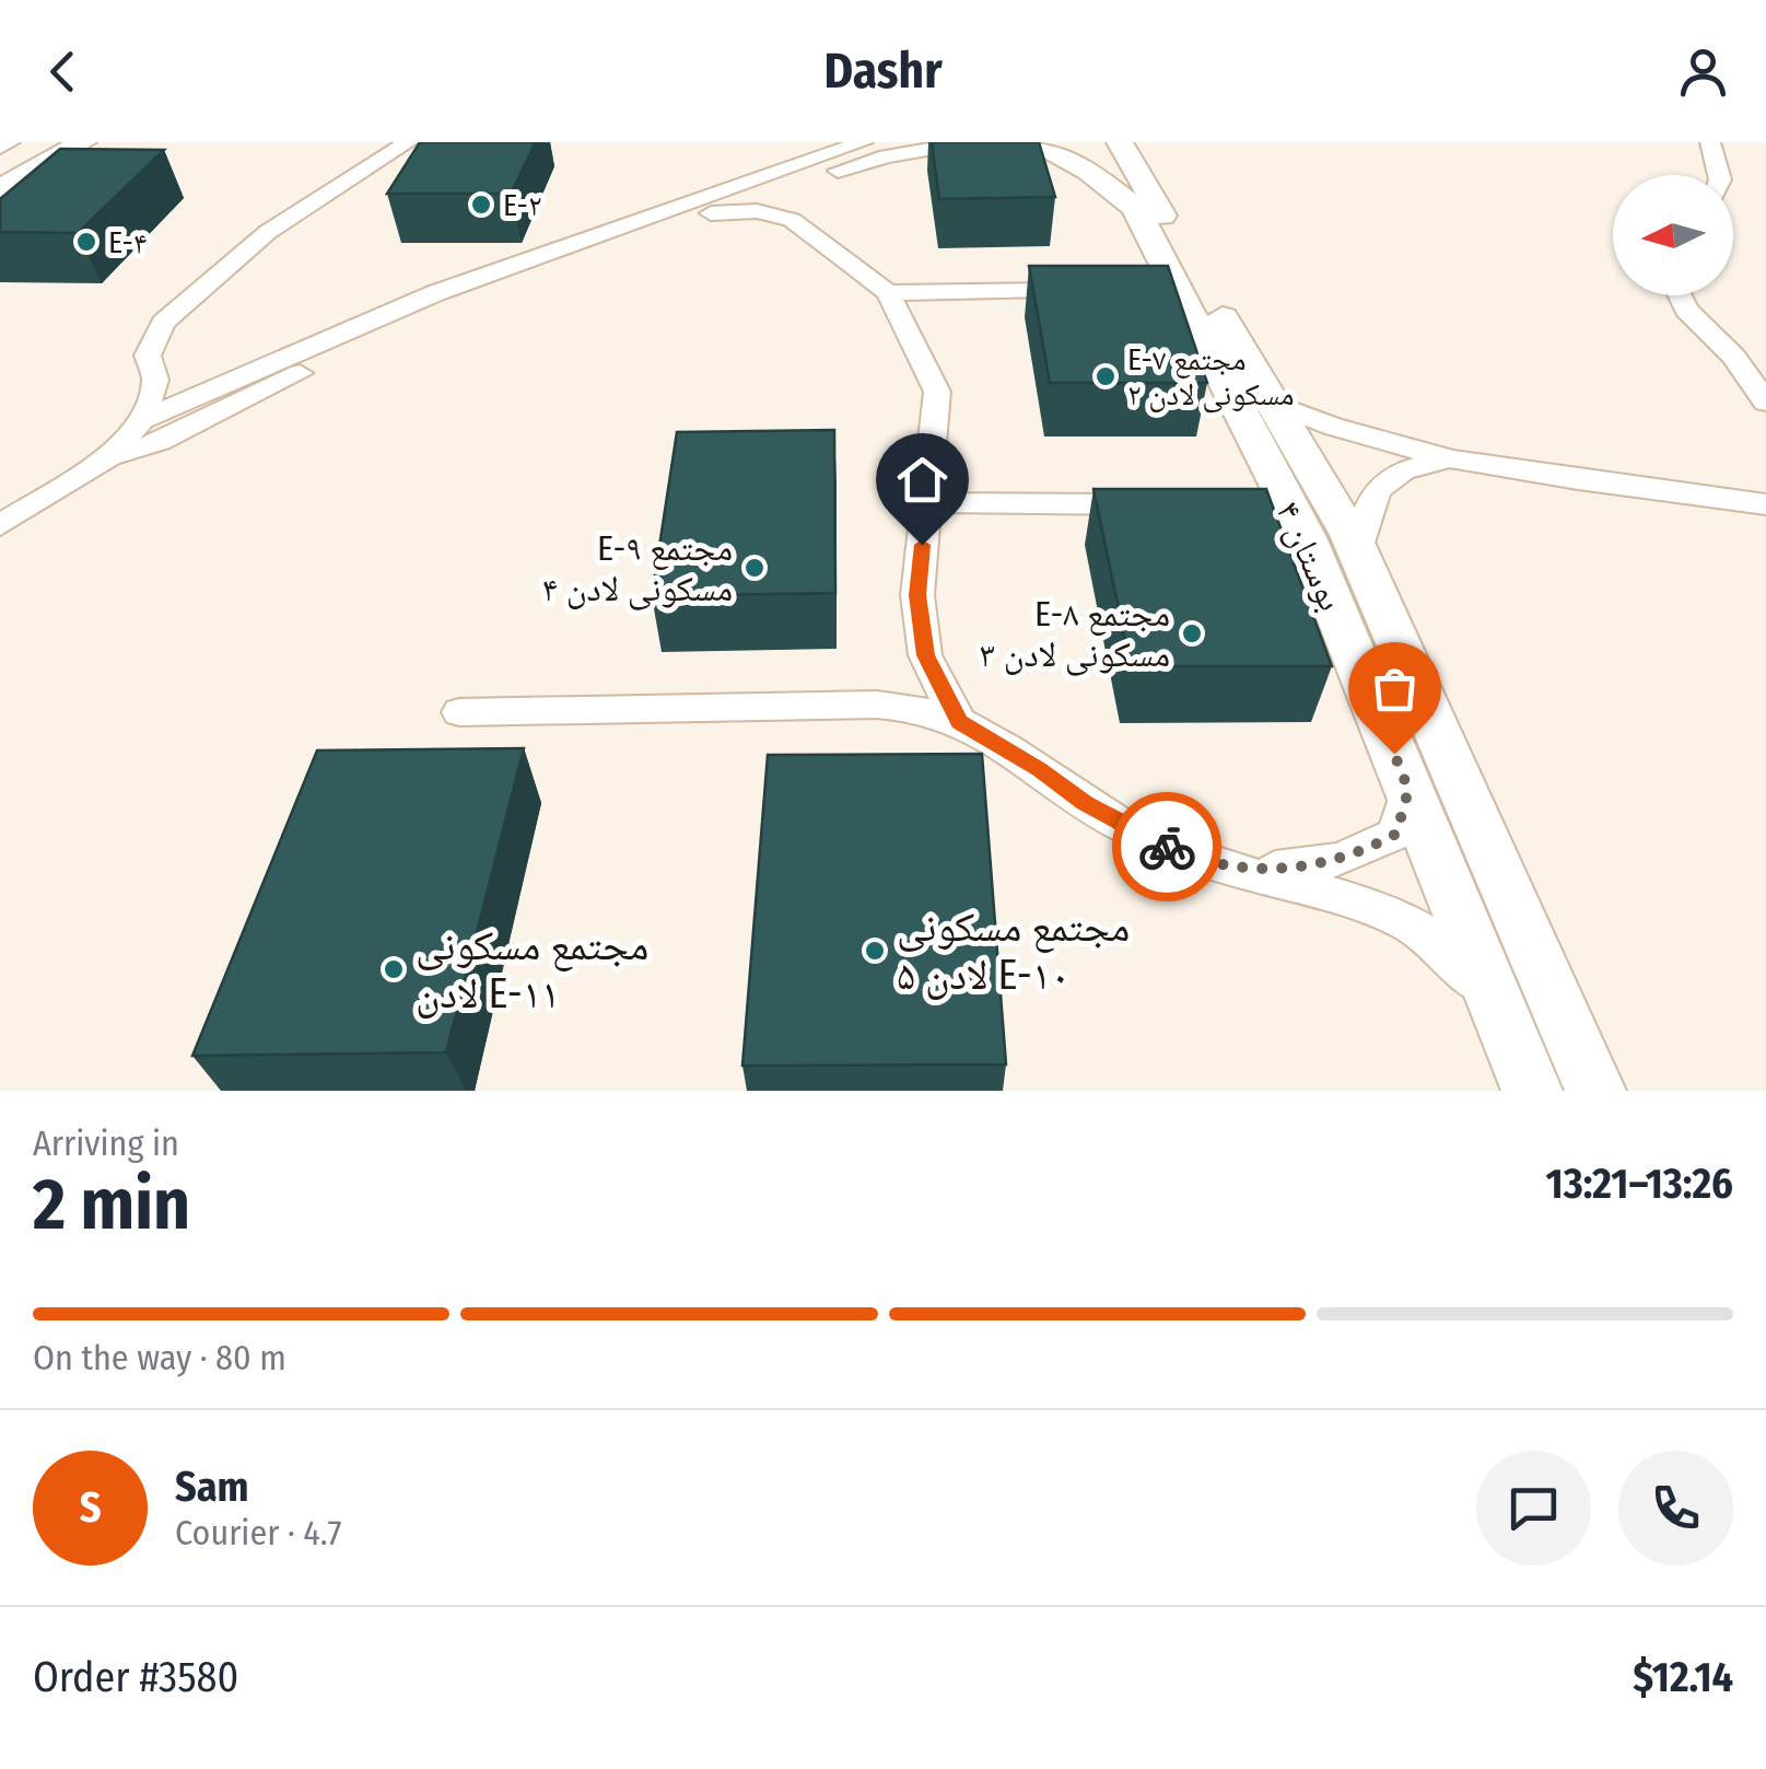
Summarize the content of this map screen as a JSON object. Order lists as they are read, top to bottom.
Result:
{
  "streets": {
    "street": ["بوستان ۴"]
  },
  "places": [
    "E-۲",
    "E-۴",
    "E-۷ مجتمع مسکونی لادن ۲",
    "E-۹ مجتمع مسکونی لادن ۴",
    "E-۸ مجتمع مسکونی لادن ۳",
    "مجتمع مسکونی لادن ۵ E-۱۰",
    "مجتمع مسکونی لادن E-۱۱"
  ],
  "north": "left",
  "page": {
    "header": "Dashr",
    "heading": ["2 min", "Arriving in", "13:21–13:26"],
    "panel": [
      "Sam",
      "Courier · 4.7",
      "Order #3580",
      "$12.14"
    ],
    "bar": "On the way · 80 m",
    "round": "S"
  }
}
